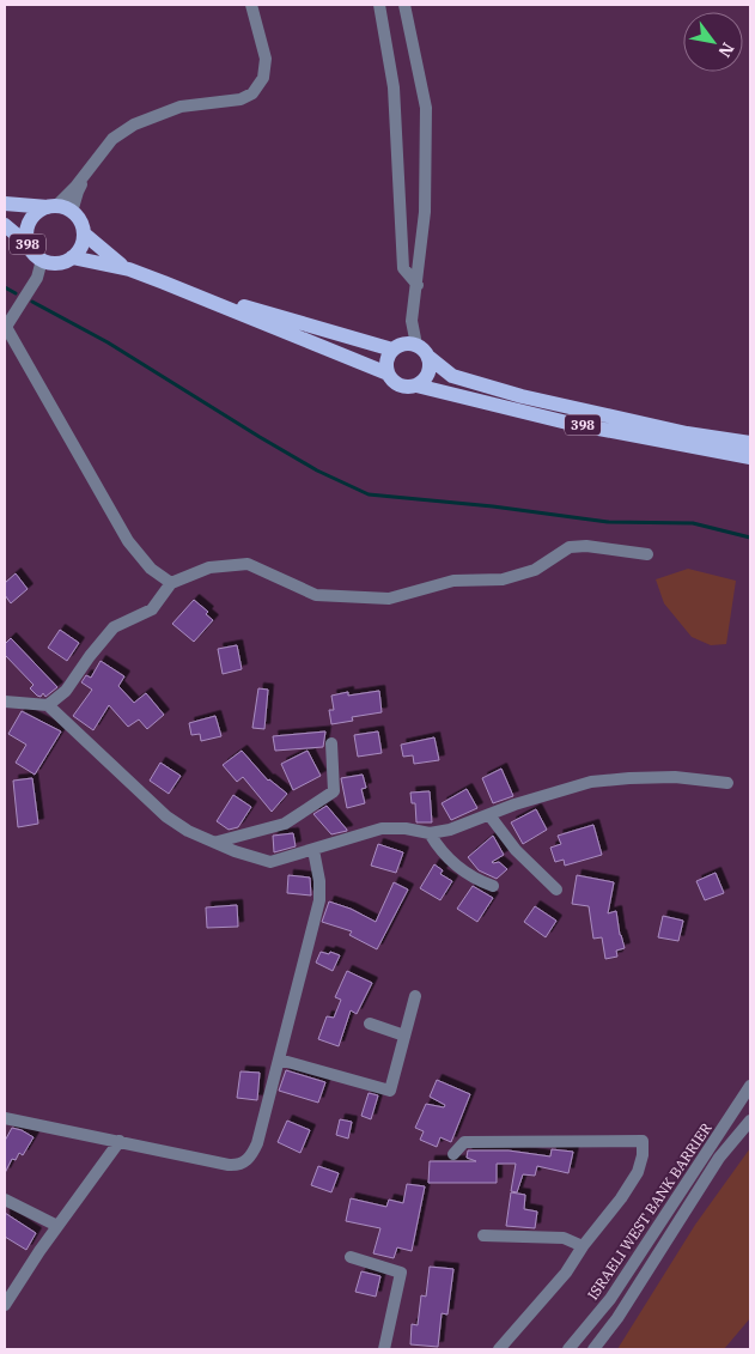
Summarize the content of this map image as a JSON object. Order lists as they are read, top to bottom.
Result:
{
  "streets": {
    "main road": ["398"],
    "street": ["ISRAELI WEST BANK BARRIER"]
  },
  "north": "bottom right"
}
